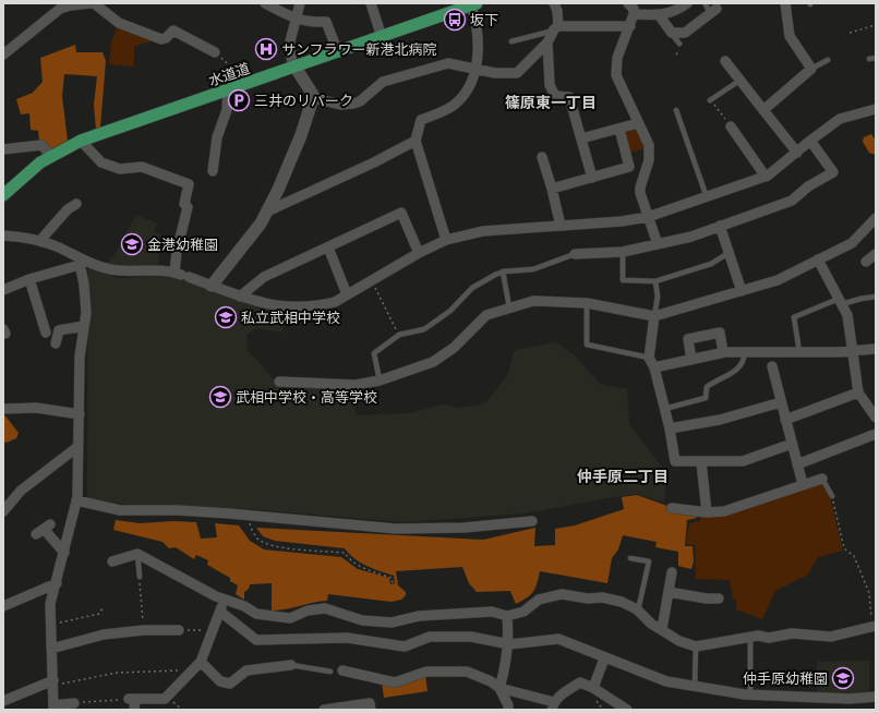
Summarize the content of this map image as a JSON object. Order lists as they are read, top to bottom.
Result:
{
  "streets": {
    "main road": ["水道道"]
  },
  "districts": ["篠原東一丁目", "仲手原二丁目"],
  "places": {
    "bus stop": ["坂下"],
    "hospital": ["サンフラワー新港北病院"],
    "parking": ["三井のリパーク"],
    "school or university": [
      "金港幼稚園",
      "私立武相中学校",
      "武相中学校・高等学校",
      "仲手原幼稚園"
    ]
  }
}
